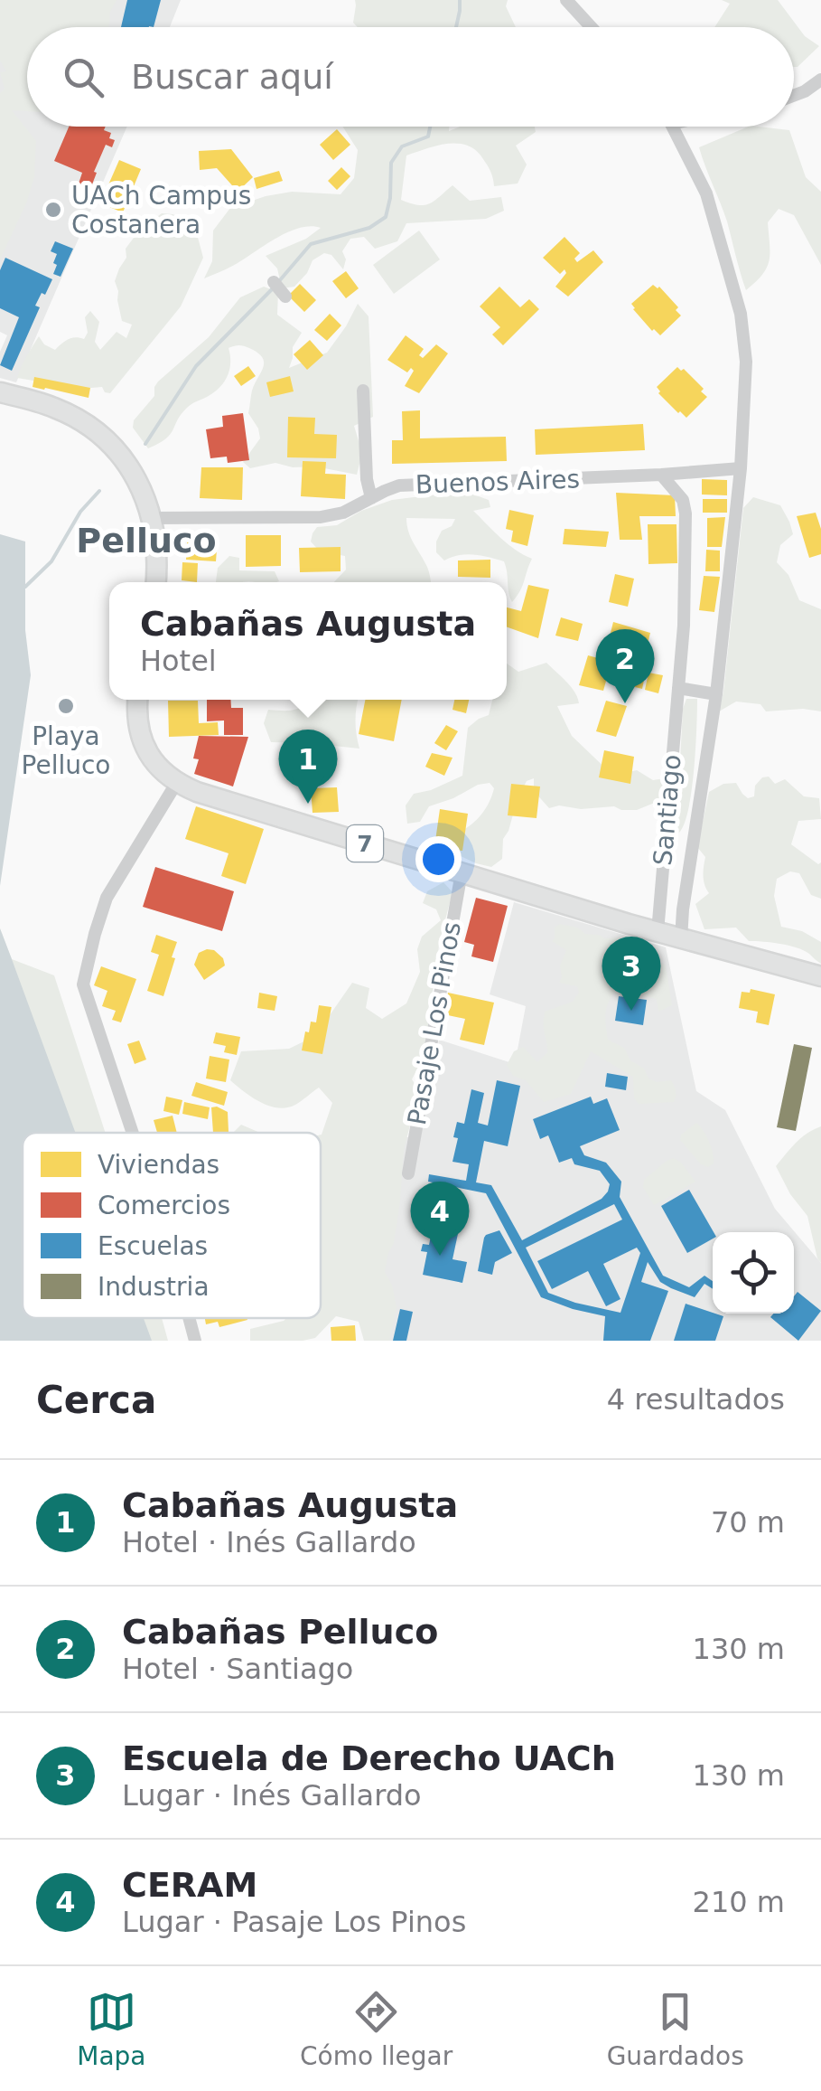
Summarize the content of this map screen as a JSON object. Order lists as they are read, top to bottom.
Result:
{
  "streets": {
    "highway": ["7"],
    "street": ["Buenos Aires", "Santiago", "Pasaje Los Pinos"]
  },
  "crossings": [
    ["Buenos Aires", "Santiago"],
    ["Santiago", "7"],
    ["7", "Pasaje Los Pinos"]
  ],
  "districts": ["Pelluco"],
  "places": ["UACh Campus Costanera", "Playa Pelluco"],
  "legend": [
    "Viviendas",
    "Comercios",
    "Escuelas",
    "Industria"
  ],
  "page": {
    "search": "Buscar aquí",
    "popup": ["Cabañas Augusta", "Hotel"],
    "pins": [
      "2",
      "1",
      "3",
      "4"
    ],
    "heading": ["Cerca", "4 resultados"],
    "list": [
      {
        "mark": "1",
        "name": "Cabañas Augusta",
        "note": "Hotel · Inés Gallardo",
        "value": "70 m"
      },
      {
        "mark": "2",
        "name": "Cabañas Pelluco",
        "note": "Hotel · Santiago",
        "value": "130 m"
      },
      {
        "mark": "3",
        "name": "Escuela de Derecho UACh",
        "note": "Lugar · Inés Gallardo",
        "value": "130 m"
      },
      {
        "mark": "4",
        "name": "CERAM",
        "note": "Lugar · Pasaje Los Pinos",
        "value": "210 m"
      }
    ],
    "nav": ["Mapa", "Cómo llegar", "Guardados"]
  }
}
